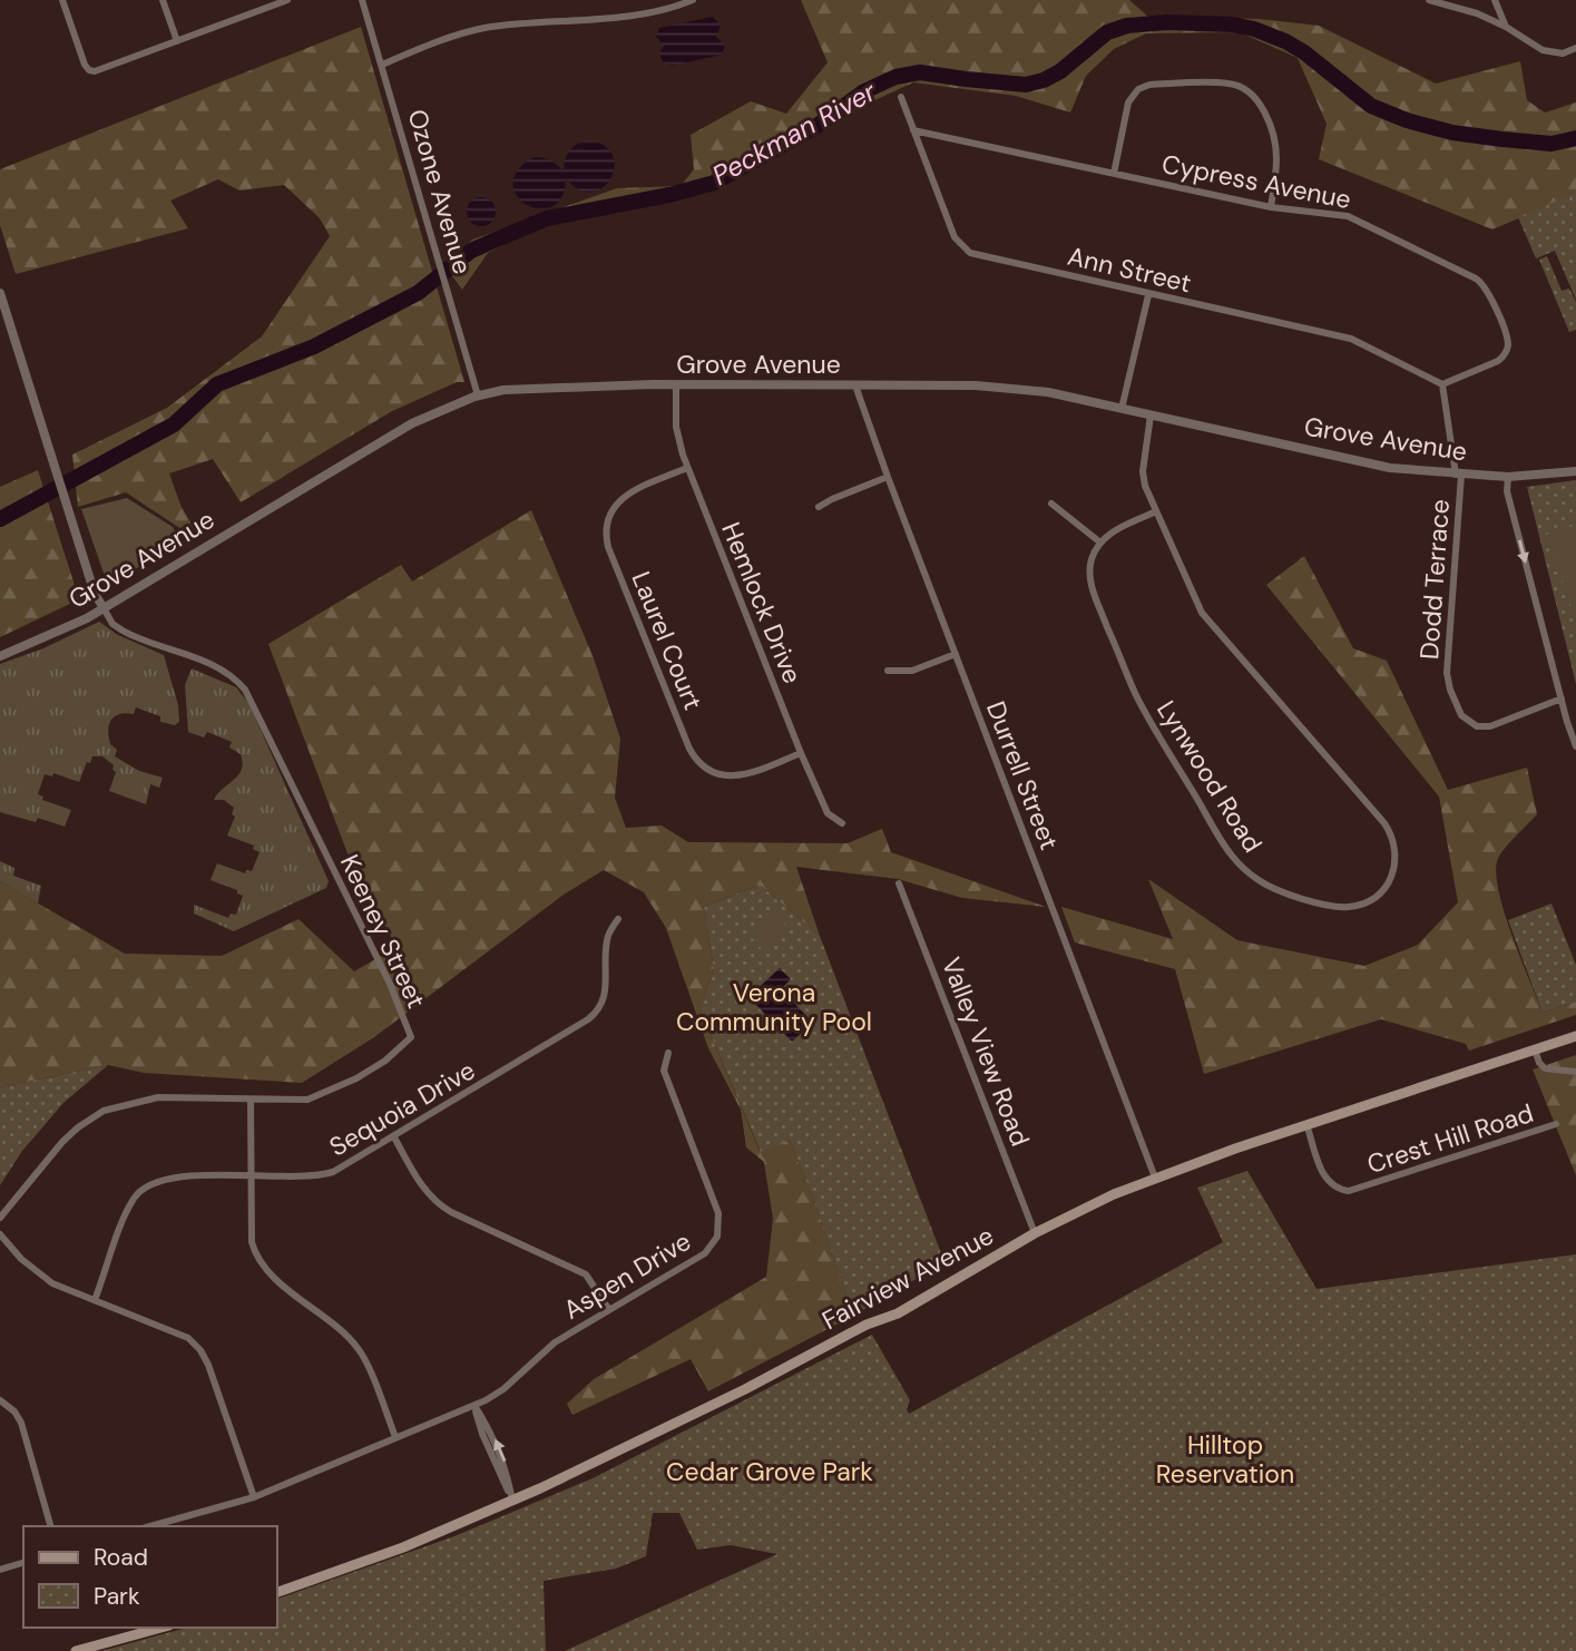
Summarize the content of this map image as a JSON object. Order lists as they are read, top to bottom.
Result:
{
  "streets": {
    "main road": ["Fairview Avenue"],
    "street": [
      "Cypress Avenue",
      "Ozone Avenue",
      "Ann Street",
      "Grove Avenue",
      "Dodd Terrace",
      "Hemlock Drive",
      "Laurel Court",
      "Durrell Street",
      "Lynwood Road",
      "Keeney Street",
      "Valley View Road",
      "Sequoia Drive",
      "Crest Hill Road",
      "Aspen Drive"
    ]
  },
  "crossings": [
    ["Cypress Avenue", "Ann Street"],
    ["Ozone Avenue", "Grove Avenue"],
    ["Grove Avenue", "Dodd Terrace"],
    ["Grove Avenue", "Hemlock Drive"],
    ["Grove Avenue", "Durrell Street"],
    ["Grove Avenue", "Lynwood Road"],
    ["Grove Avenue", "Keeney Street"],
    ["Hemlock Drive", "Laurel Court"],
    ["Durrell Street", "Fairview Avenue"],
    ["Valley View Road", "Fairview Avenue"],
    ["Crest Hill Road", "Fairview Avenue"]
  ],
  "water": ["Peckman River"],
  "parks": ["Verona Community Pool", "Hilltop Reservation", "Cedar Grove Park"],
  "legend": ["Road", "Park"]
}
